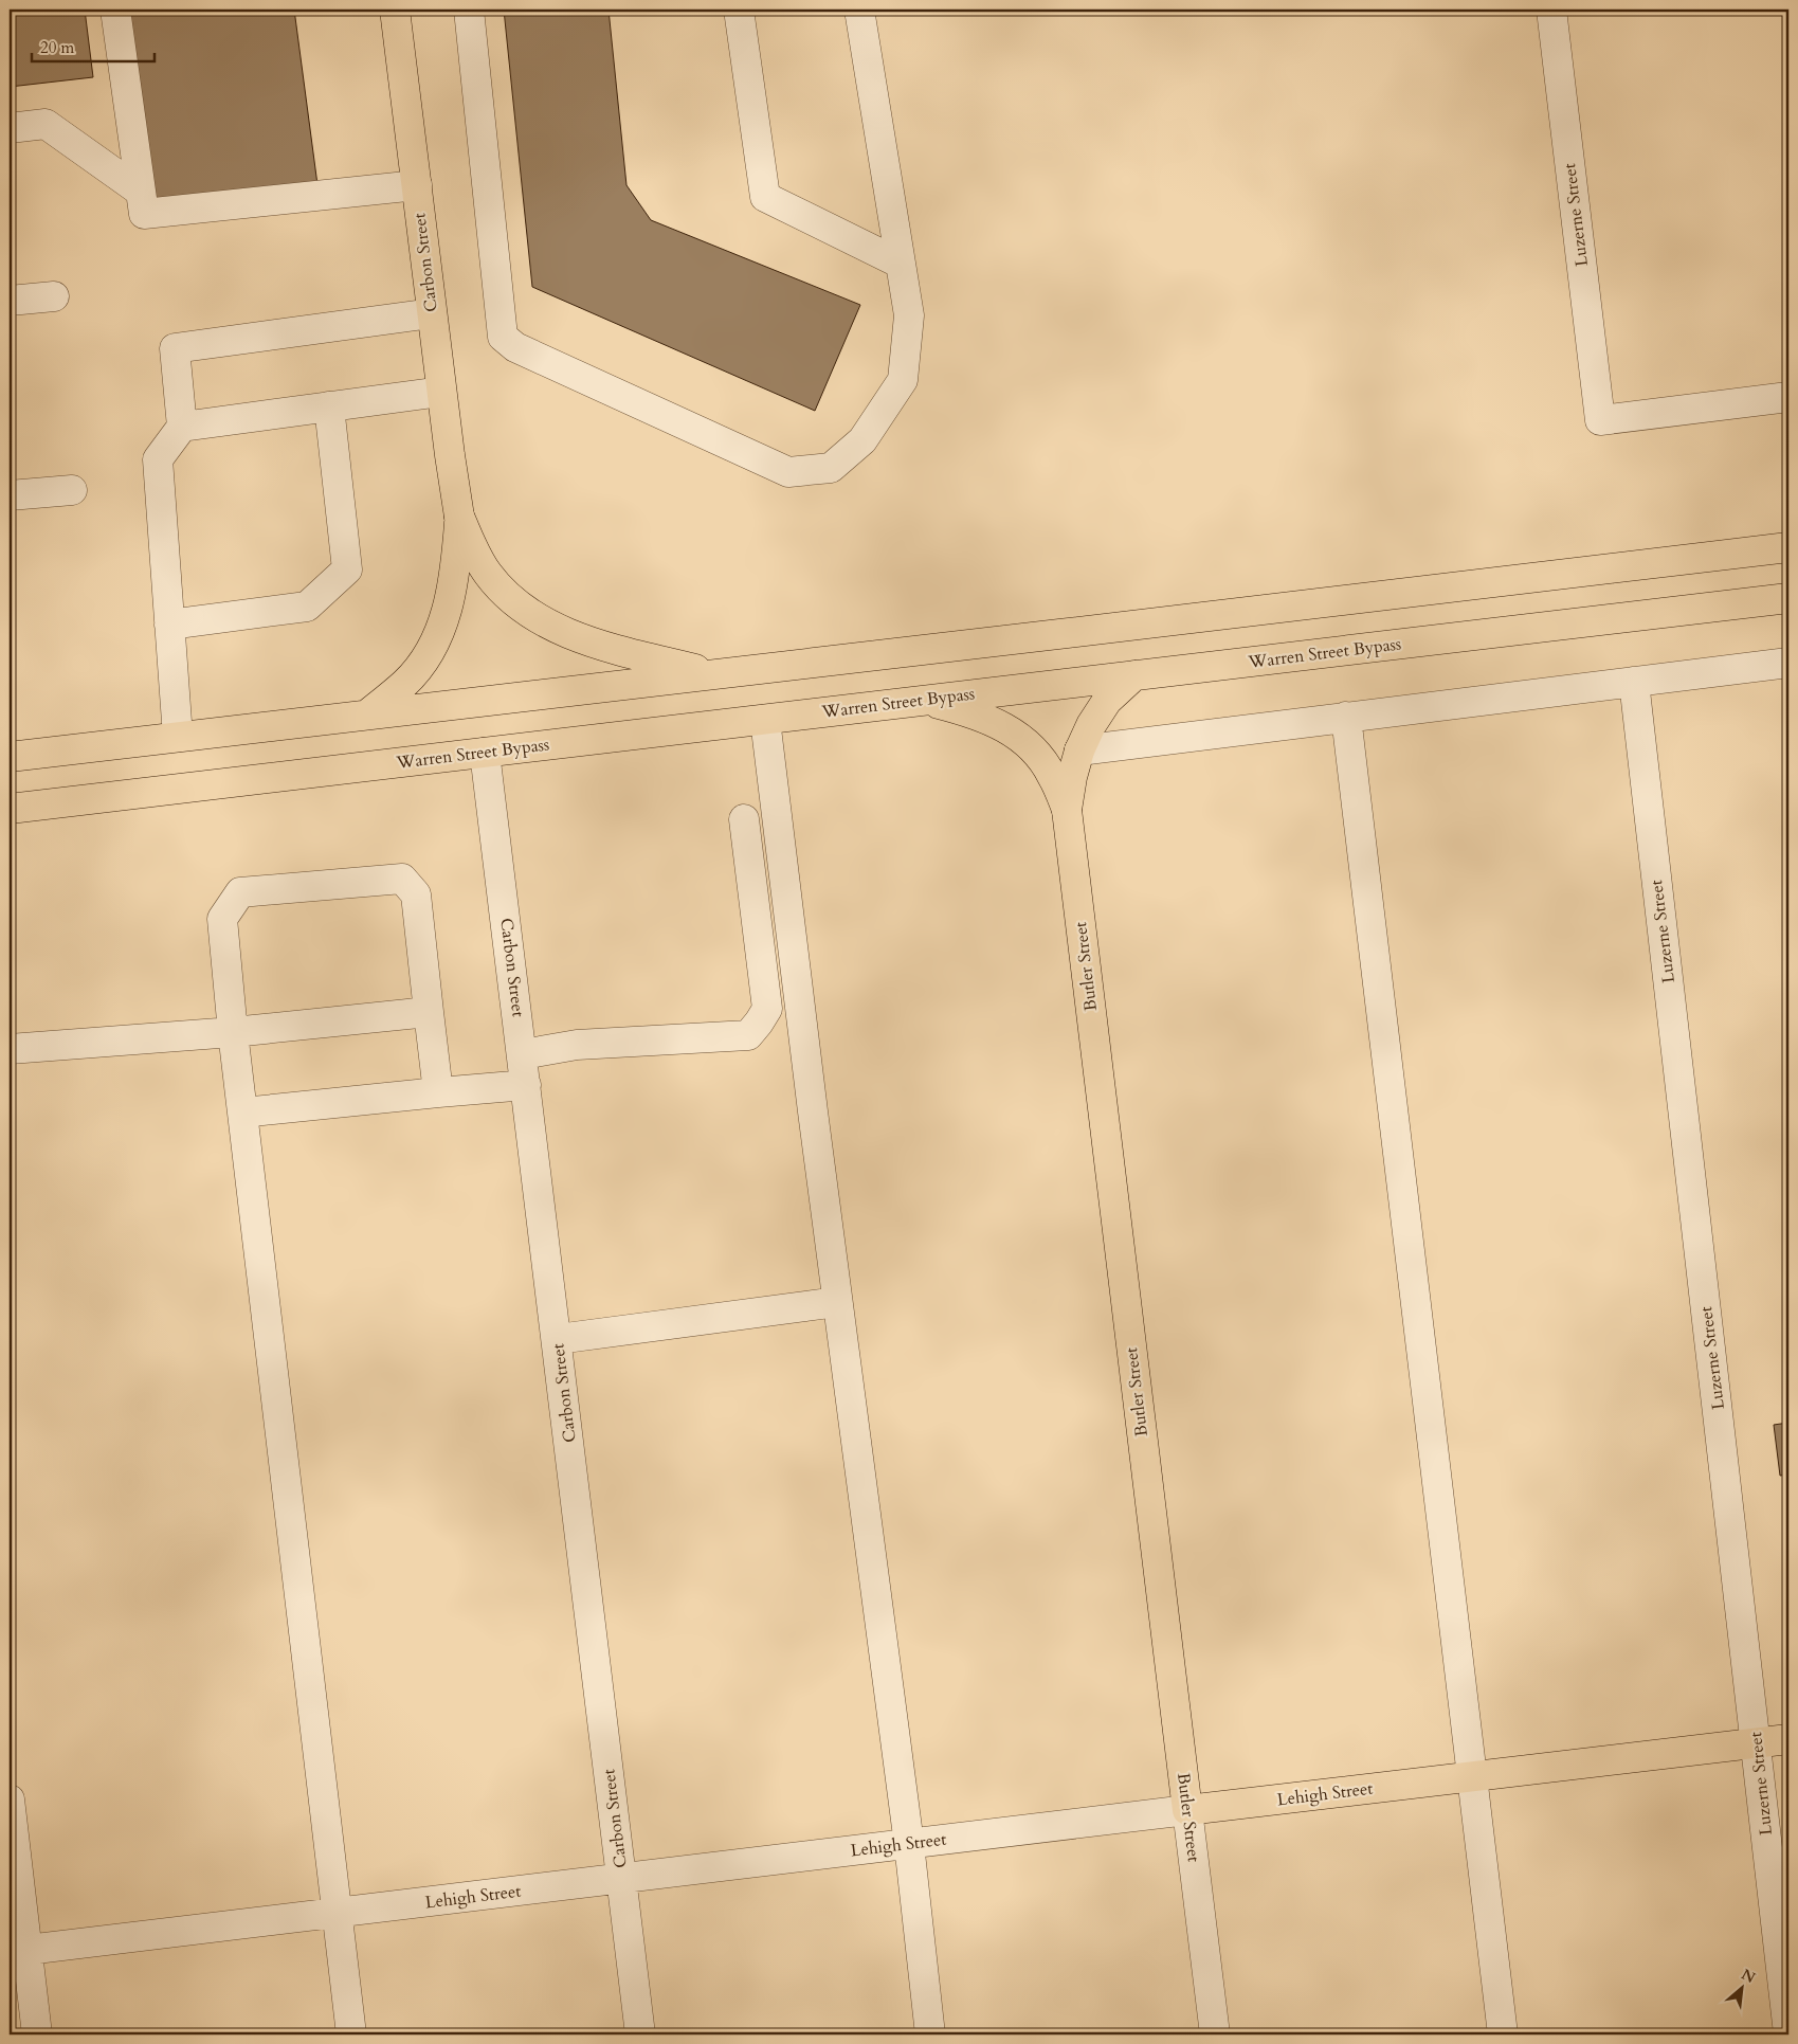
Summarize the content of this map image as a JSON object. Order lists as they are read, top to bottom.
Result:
{
  "streets": {
    "main road": [
      "Carbon Street",
      "Warren Street Bypass",
      "Butler Street",
      "Lehigh Street"
    ],
    "street": ["Luzerne Street"]
  },
  "crossings": [
    ["Luzerne Street", "Lehigh Street"],
    ["Carbon Street", "Warren Street Bypass"],
    ["Carbon Street", "Lehigh Street"],
    ["Warren Street Bypass", "Butler Street"],
    ["Butler Street", "Lehigh Street"]
  ],
  "scale_bar": "20 m",
  "north": "top right"
}
